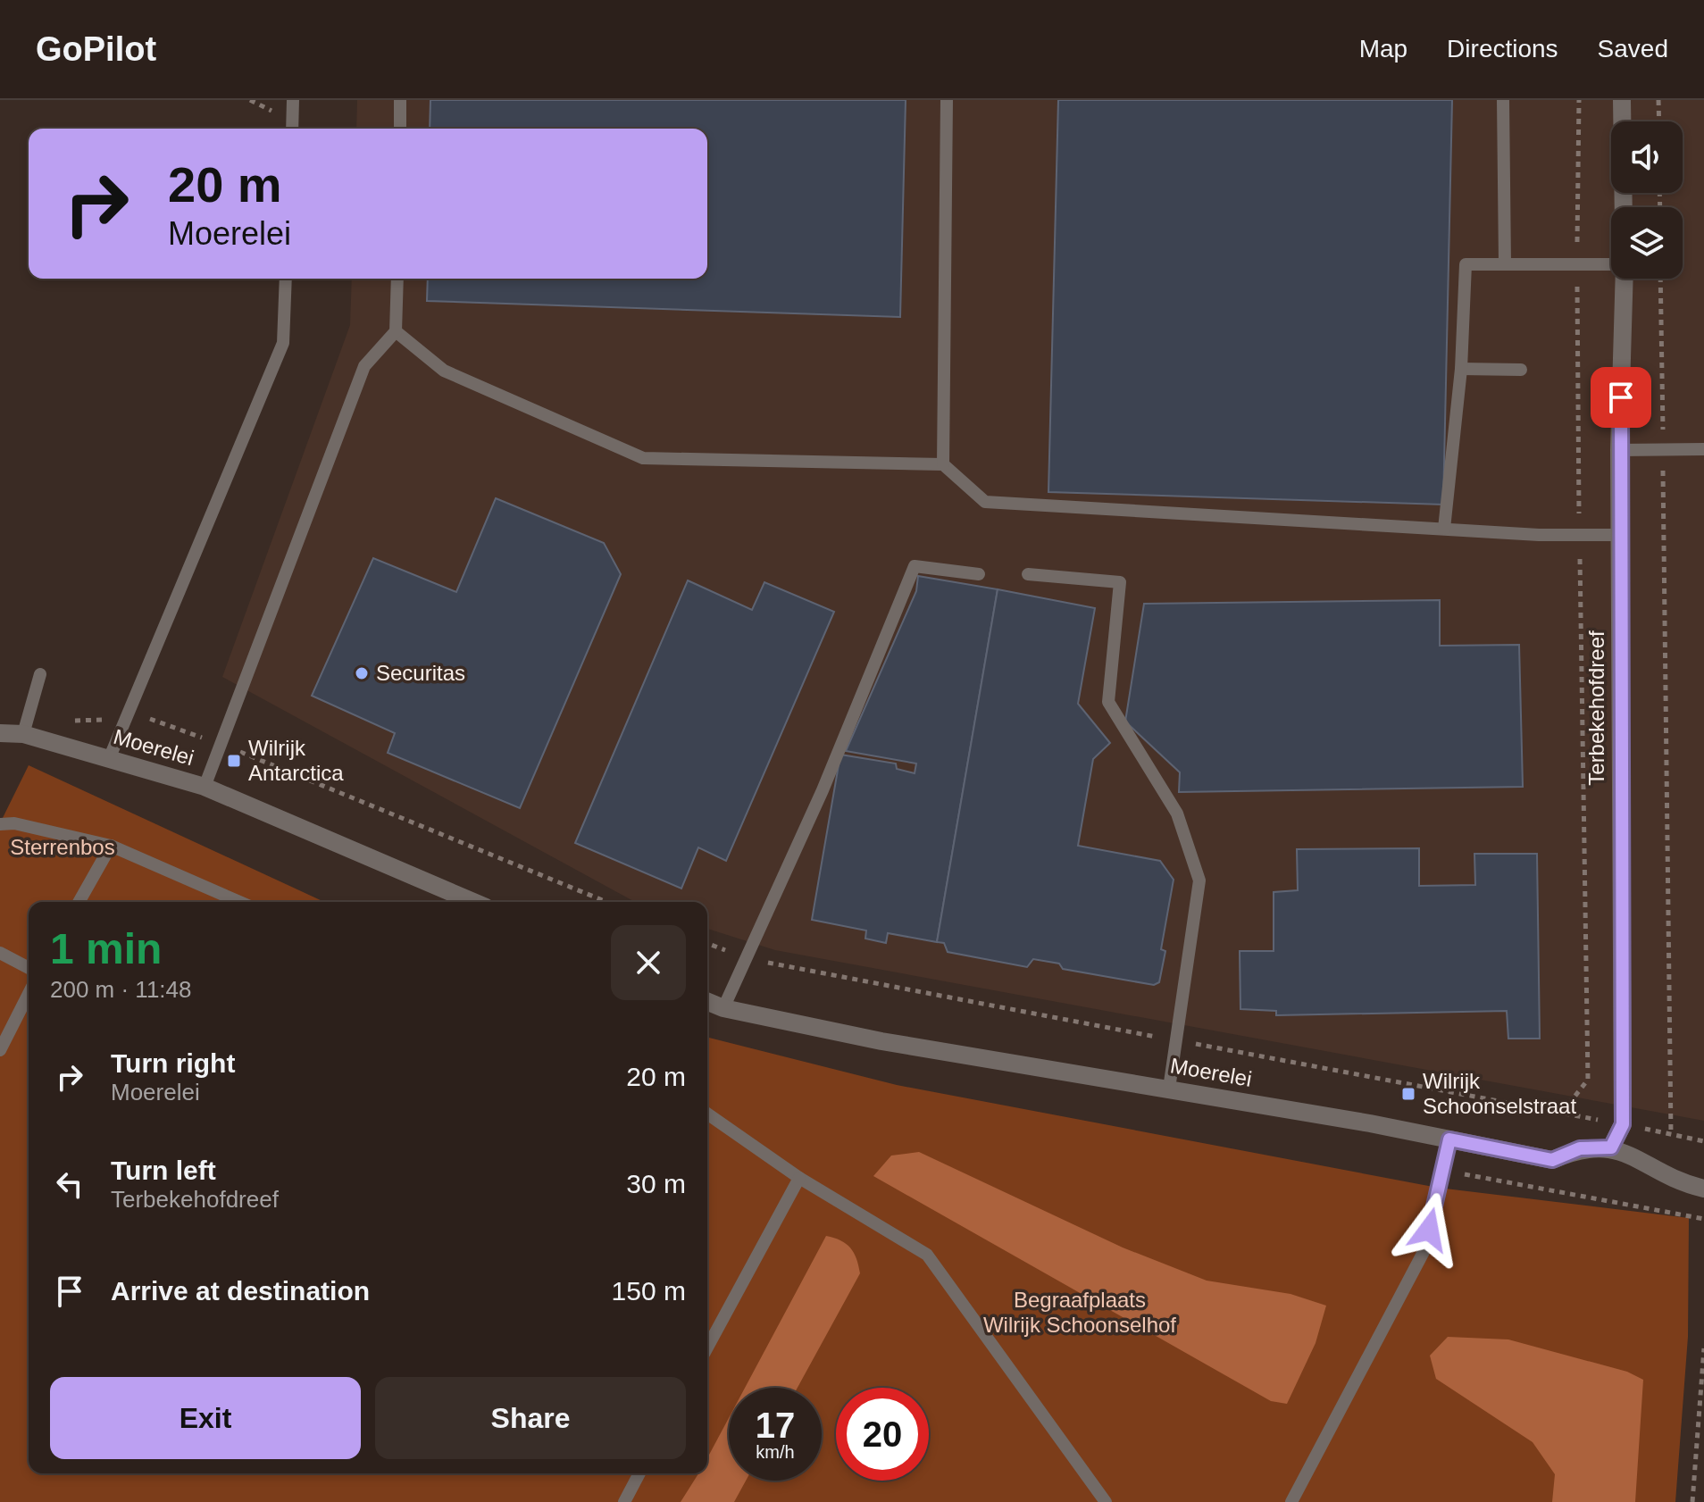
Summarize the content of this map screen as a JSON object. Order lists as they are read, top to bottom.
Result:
{
  "streets": {
    "street": ["Terbekehofdreef", "Moerelei"]
  },
  "crossings": [
    ["Terbekehofdreef", "Moerelei"]
  ],
  "parks": ["Sterrenbos", "Begraafplaats Wilrijk Schoonselhof"],
  "places": {
    "other": ["Securitas"],
    "transit": ["Wilrijk Antarctica", "Wilrijk Schoonselstraat"]
  },
  "page": {
    "header": "GoPilot",
    "nav": ["Map", "Directions", "Saved"],
    "turn": ["20 m", "Moerelei"],
    "heading": ["1 min", "200 m · 11:48"],
    "list": [
      {
        "name": "Turn right",
        "note": "Moerelei",
        "value": "20 m"
      },
      {
        "name": "Turn left",
        "note": "Terbekehofdreef",
        "value": "30 m"
      },
      {
        "name": "Arrive at destination",
        "value": "150 m"
      }
    ],
    "buttons": ["Exit", "Share"],
    "speed": "17 km/h",
    "limit": "20"
  }
}
